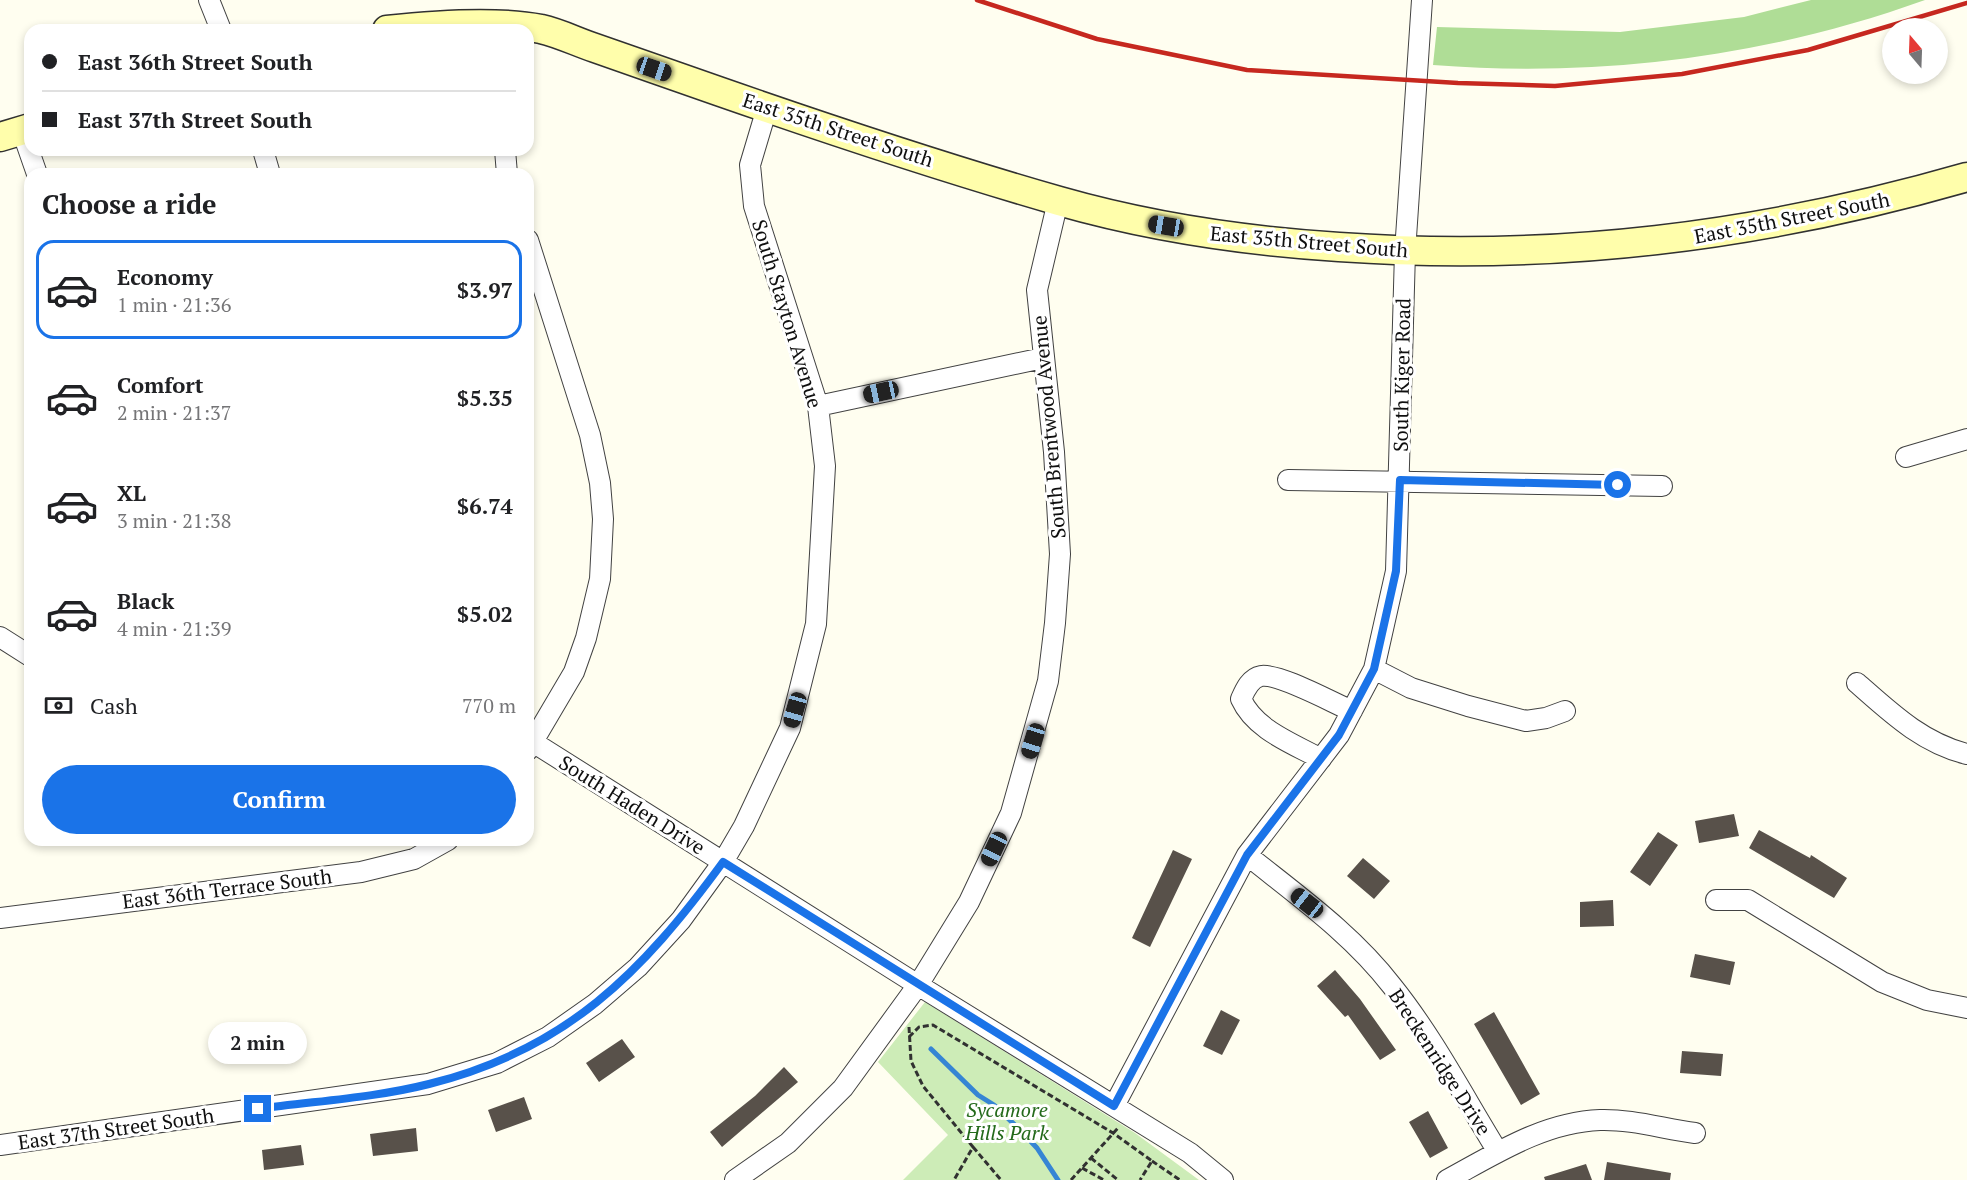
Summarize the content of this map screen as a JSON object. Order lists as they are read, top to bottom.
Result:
{
  "streets": {
    "main road": ["East 35th Street South"],
    "street": [
      "South Stayton Avenue",
      "South Kiger Road",
      "South Brentwood Avenue",
      "South Haden Drive",
      "East 36th Terrace South",
      "Breckenridge Drive",
      "East 37th Street South"
    ]
  },
  "crossings": [
    ["East 35th Street South", "South Stayton Avenue"],
    ["East 35th Street South", "South Kiger Road"],
    ["East 35th Street South", "South Brentwood Avenue"],
    ["South Stayton Avenue", "South Haden Drive"],
    ["South Stayton Avenue", "East 37th Street South"],
    ["South Kiger Road", "South Haden Drive"],
    ["South Kiger Road", "Breckenridge Drive"],
    ["South Brentwood Avenue", "South Haden Drive"],
    ["South Haden Drive", "East 37th Street South"]
  ],
  "parks": ["Sycamore Hills Park"],
  "north": "top",
  "page": {
    "banner": ["East 36th Street South", "East 37th Street South"],
    "heading": "Choose a ride",
    "list": [
      {
        "name": "Economy",
        "note": "1 min · 21:36",
        "value": "$3.97"
      },
      {
        "name": "Comfort",
        "note": "2 min · 21:37",
        "value": "$5.35"
      },
      {
        "name": "XL",
        "note": "3 min · 21:38",
        "value": "$6.74"
      },
      {
        "name": "Black",
        "note": "4 min · 21:39",
        "value": "$5.02"
      }
    ],
    "pay": ["Cash", "770 m"],
    "buttons": "Confirm",
    "bubble": "2 min"
  }
}
